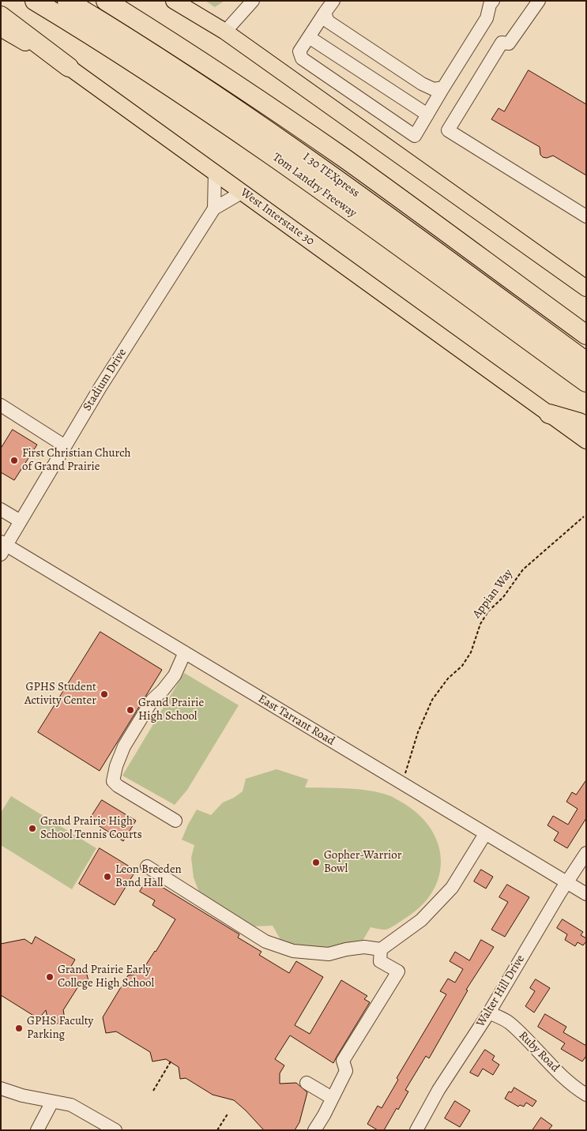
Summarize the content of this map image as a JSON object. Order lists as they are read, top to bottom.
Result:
{
  "streets": {
    "highway": ["I 30 TEXpress", "Tom Landry Freeway"],
    "main road": ["West Interstate 30"],
    "street": [
      "Stadium Drive",
      "East Tarrant Road",
      "Walter Hill Drive",
      "Ruby Road"
    ],
    "path": ["Appian Way"]
  },
  "crossings": [
    ["West Interstate 30", "Stadium Drive"],
    ["Stadium Drive", "East Tarrant Road"],
    ["Appian Way", "East Tarrant Road"],
    ["East Tarrant Road", "Walter Hill Drive"],
    ["Walter Hill Drive", "Ruby Road"]
  ],
  "places": [
    "First Christian Church of Grand Prairie",
    "GPHS Student Activity Center",
    "Grand Prairie High School",
    "Grand Prairie High School Tennis Courts",
    "Gopher-Warrior Bowl",
    "Leon Breeden Band Hall",
    "Grand Prairie Early College High School",
    "GPHS Faculty Parking"
  ]
}
